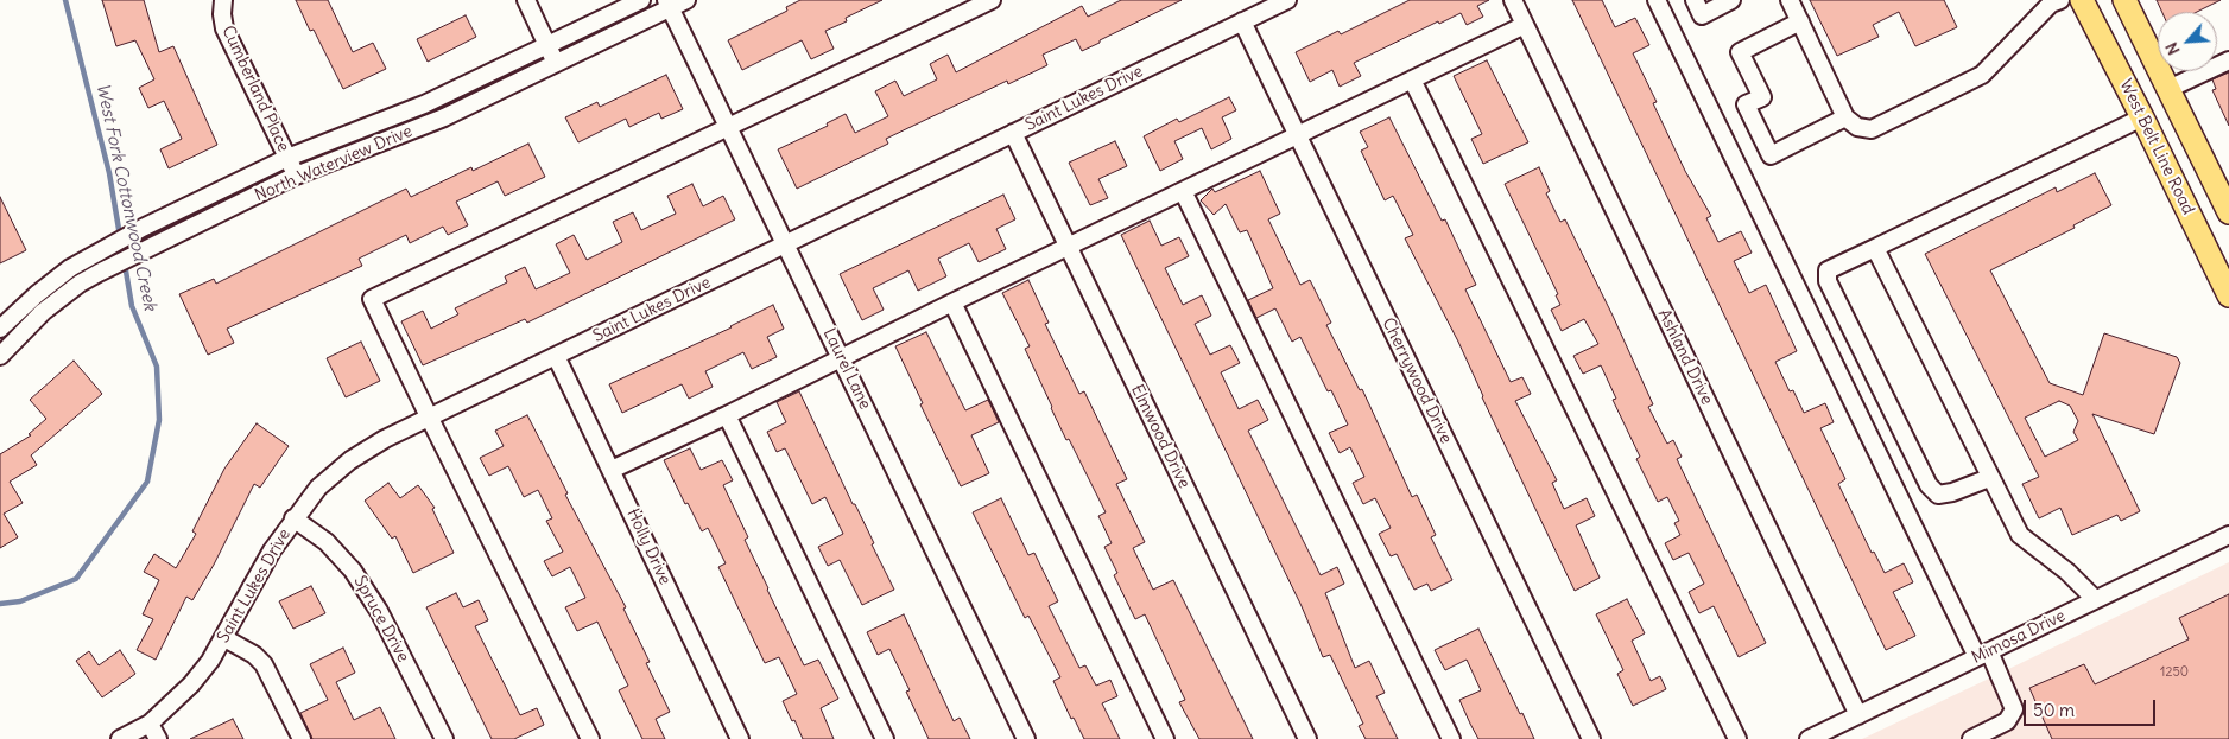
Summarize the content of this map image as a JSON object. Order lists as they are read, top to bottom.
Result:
{
  "streets": {
    "main road": ["West Belt Line Road"],
    "street": [
      "Cumberland Place",
      "Saint Lukes Drive",
      "North Waterview Drive",
      "Ashland Drive",
      "Laurel Lane",
      "Cherrywood Drive",
      "Elmwood Drive",
      "Holly Drive",
      "Spruce Drive",
      "Mimosa Drive"
    ]
  },
  "crossings": [
    ["Cumberland Place", "North Waterview Drive"],
    ["Saint Lukes Drive", "Laurel Lane"],
    ["Saint Lukes Drive", "Cherrywood Drive"],
    ["Saint Lukes Drive", "Elmwood Drive"],
    ["Saint Lukes Drive", "Holly Drive"],
    ["Saint Lukes Drive", "Spruce Drive"],
    ["North Waterview Drive", "Laurel Lane"],
    ["Ashland Drive", "Mimosa Drive"]
  ],
  "water": ["West Fork Cottonwood Creek"],
  "house_numbers": ["1250"],
  "scale_bar": "50 m",
  "north": "bottom left"
}
